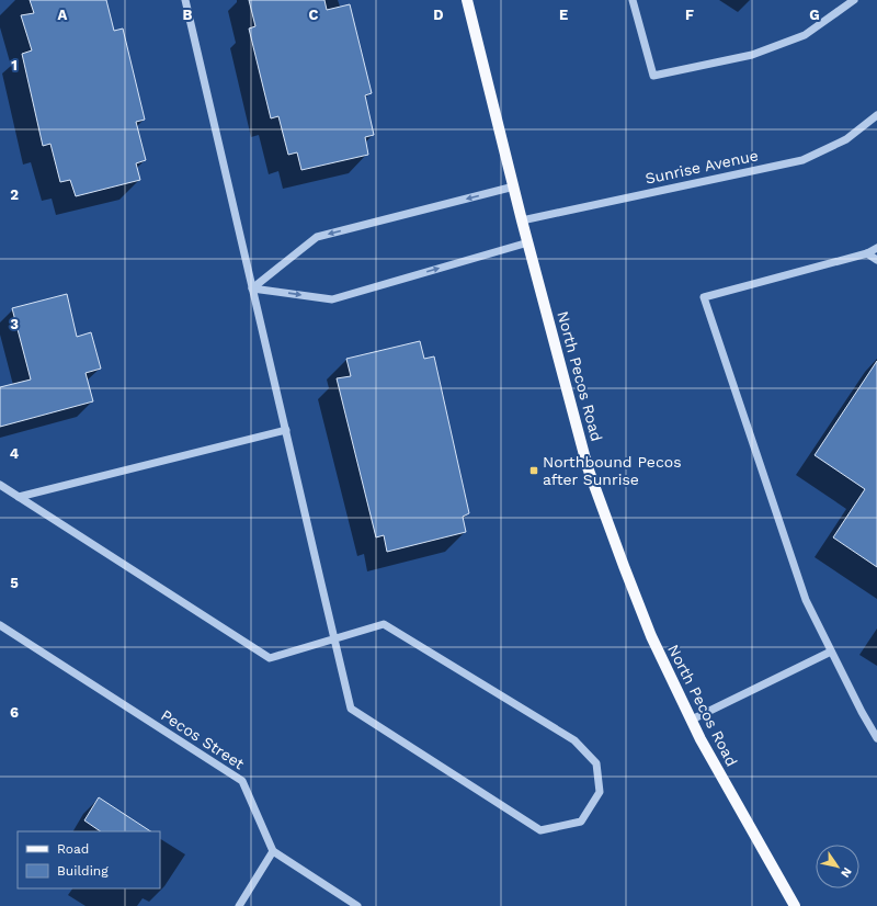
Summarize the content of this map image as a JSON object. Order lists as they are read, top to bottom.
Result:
{
  "streets": {
    "main road": ["North Pecos Road"],
    "street": ["Sunrise Avenue", "Pecos Street"]
  },
  "crossings": [
    ["Sunrise Avenue", "North Pecos Road"]
  ],
  "places": {
    "transit": ["Northbound Pecos after Sunrise"]
  },
  "legend": ["Road", "Building"],
  "north": "bottom right",
  "grid": {
    "columns": [
      "A",
      "B",
      "C",
      "D",
      "E",
      "F",
      "G"
    ],
    "rows": [
      "1",
      "2",
      "3",
      "4",
      "5",
      "6"
    ]
  }
}
